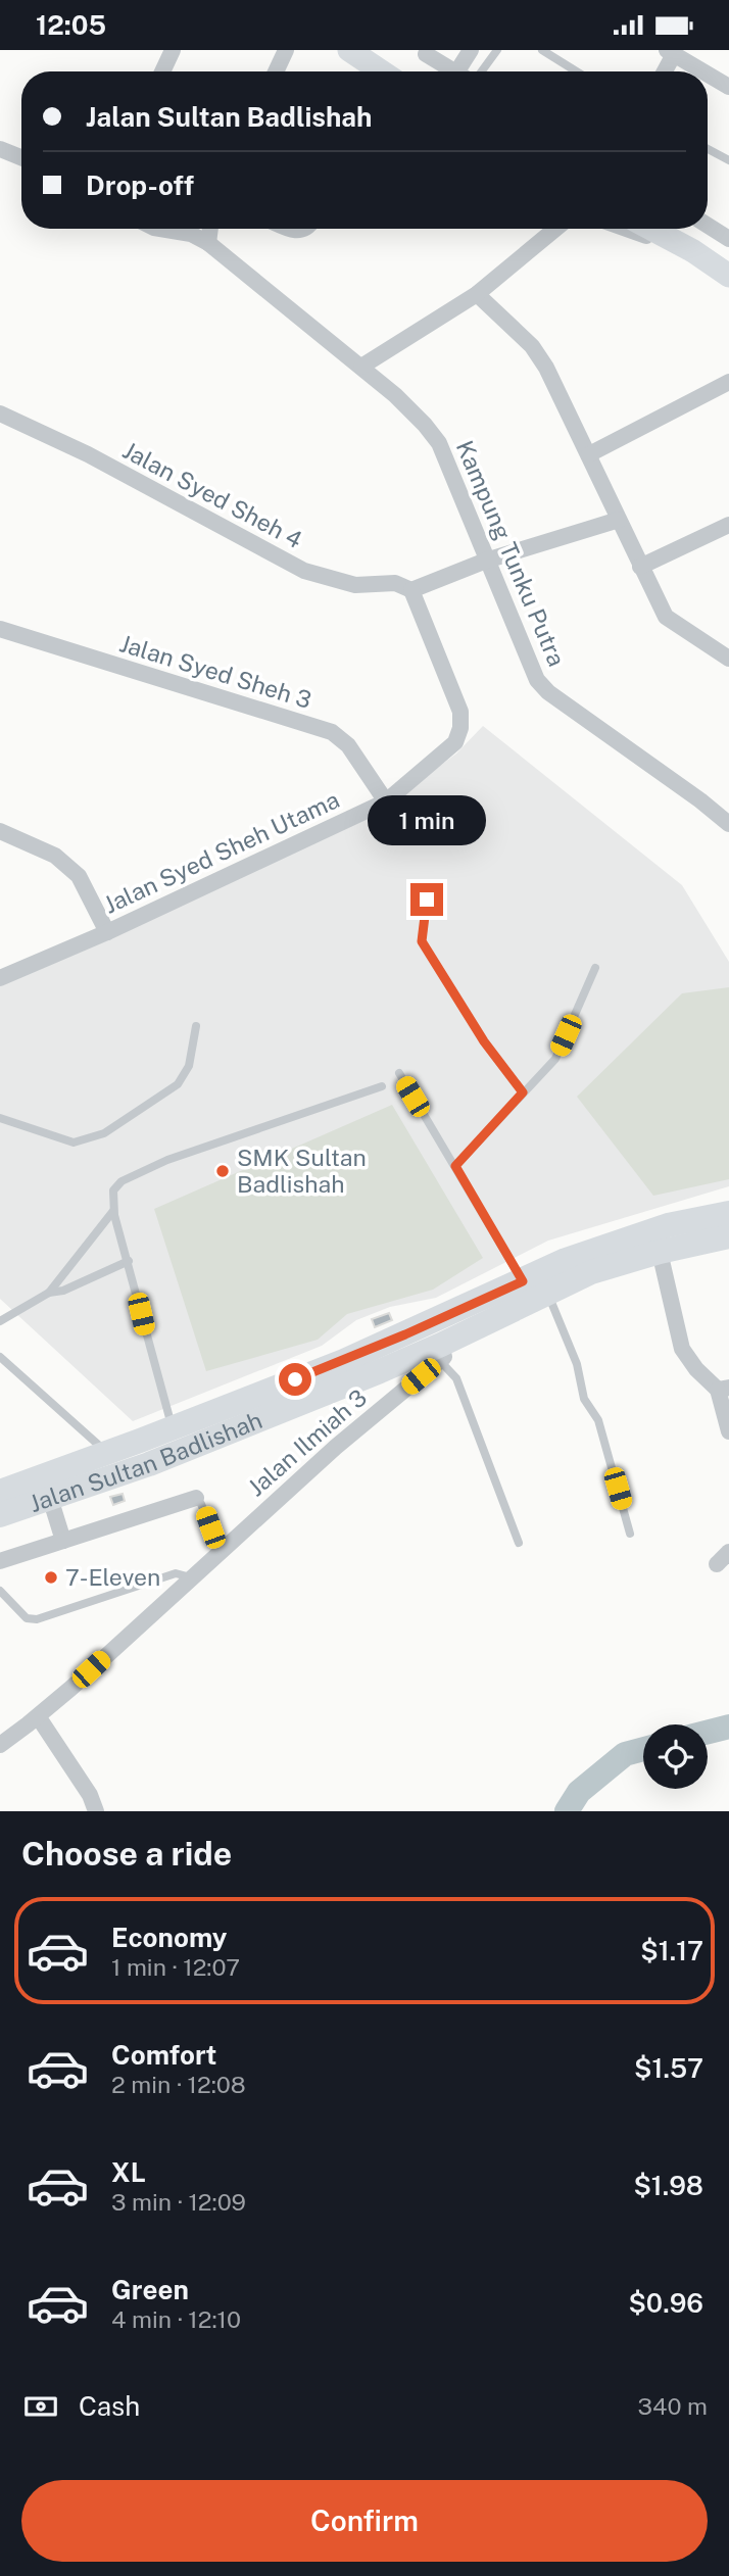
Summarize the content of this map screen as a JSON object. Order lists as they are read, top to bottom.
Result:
{
  "streets": {
    "main road": ["Jalan Sultan Badlishah"],
    "street": [
      "Jalan Syed Sheh 4",
      "Kampung Tunku Putra",
      "Jalan Syed Sheh 3",
      "Jalan Syed Sheh Utama",
      "Jalan Ilmiah 3"
    ]
  },
  "crossings": [
    ["Jalan Syed Sheh 4", "Jalan Syed Sheh Utama"],
    ["Jalan Syed Sheh 3", "Jalan Syed Sheh Utama"],
    ["Jalan Ilmiah 3", "Jalan Sultan Badlishah"]
  ],
  "places": ["SMK Sultan Badlishah", "7-Eleven"],
  "page": {
    "status": "12:05",
    "banner": ["Jalan Sultan Badlishah", "Drop-off"],
    "bubble": "1 min",
    "heading": "Choose a ride",
    "list": [
      {
        "name": "Economy",
        "note": "1 min · 12:07",
        "value": "$1.17"
      },
      {
        "name": "Comfort",
        "note": "2 min · 12:08",
        "value": "$1.57"
      },
      {
        "name": "XL",
        "note": "3 min · 12:09",
        "value": "$1.98"
      },
      {
        "name": "Green",
        "note": "4 min · 12:10",
        "value": "$0.96"
      }
    ],
    "pay": ["Cash", "340 m"],
    "buttons": "Confirm"
  }
}
